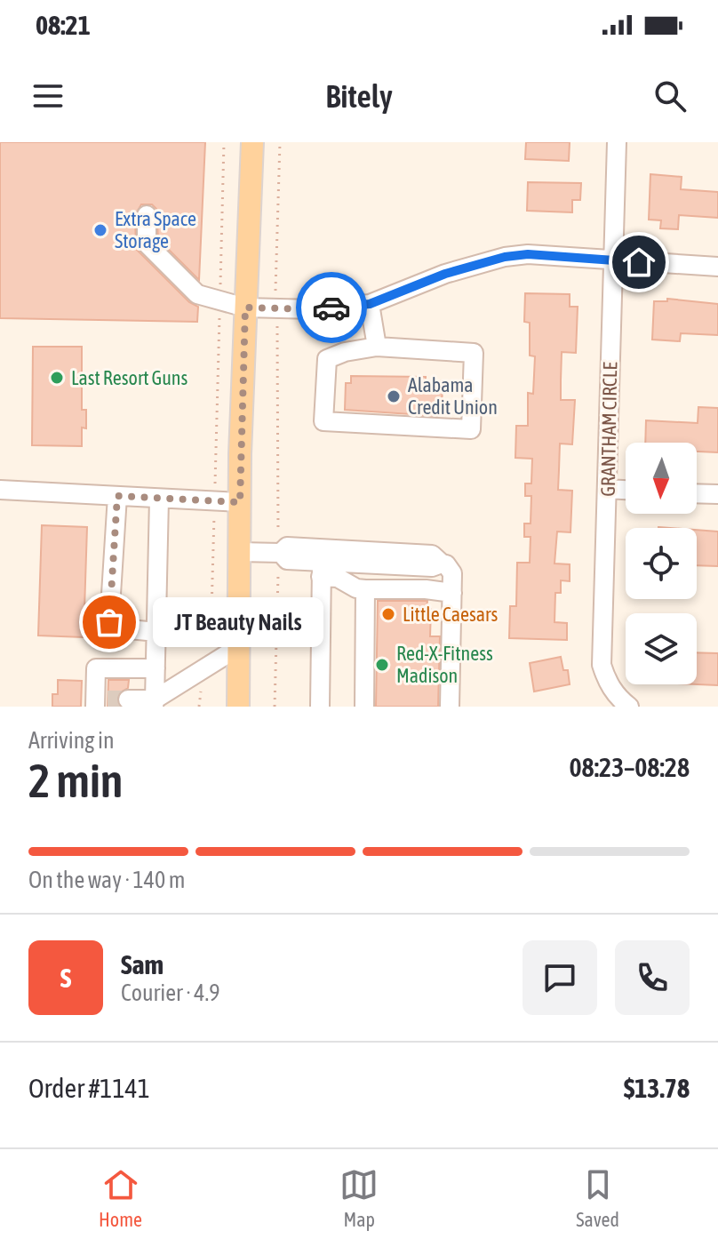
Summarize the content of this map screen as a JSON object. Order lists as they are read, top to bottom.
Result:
{
  "streets": {
    "street": ["GRANTHAM CIRCLE"]
  },
  "places": [
    "Extra Space Storage",
    "Last Resort Guns",
    "Alabama Credit Union",
    "Little Caesars",
    "JT Beauty Nails",
    "Red-X-Fitness Madison"
  ],
  "north": "bottom",
  "page": {
    "status": "08:21",
    "header": "Bitely",
    "bubble": "JT Beauty Nails",
    "heading": ["2 min", "Arriving in", "08:23–08:28"],
    "panel": [
      "Sam",
      "Courier · 4.9",
      "Order #1141",
      "$13.78"
    ],
    "bar": "On the way · 140 m",
    "round": "S",
    "tabs": ["Home", "Map", "Saved"]
  }
}
